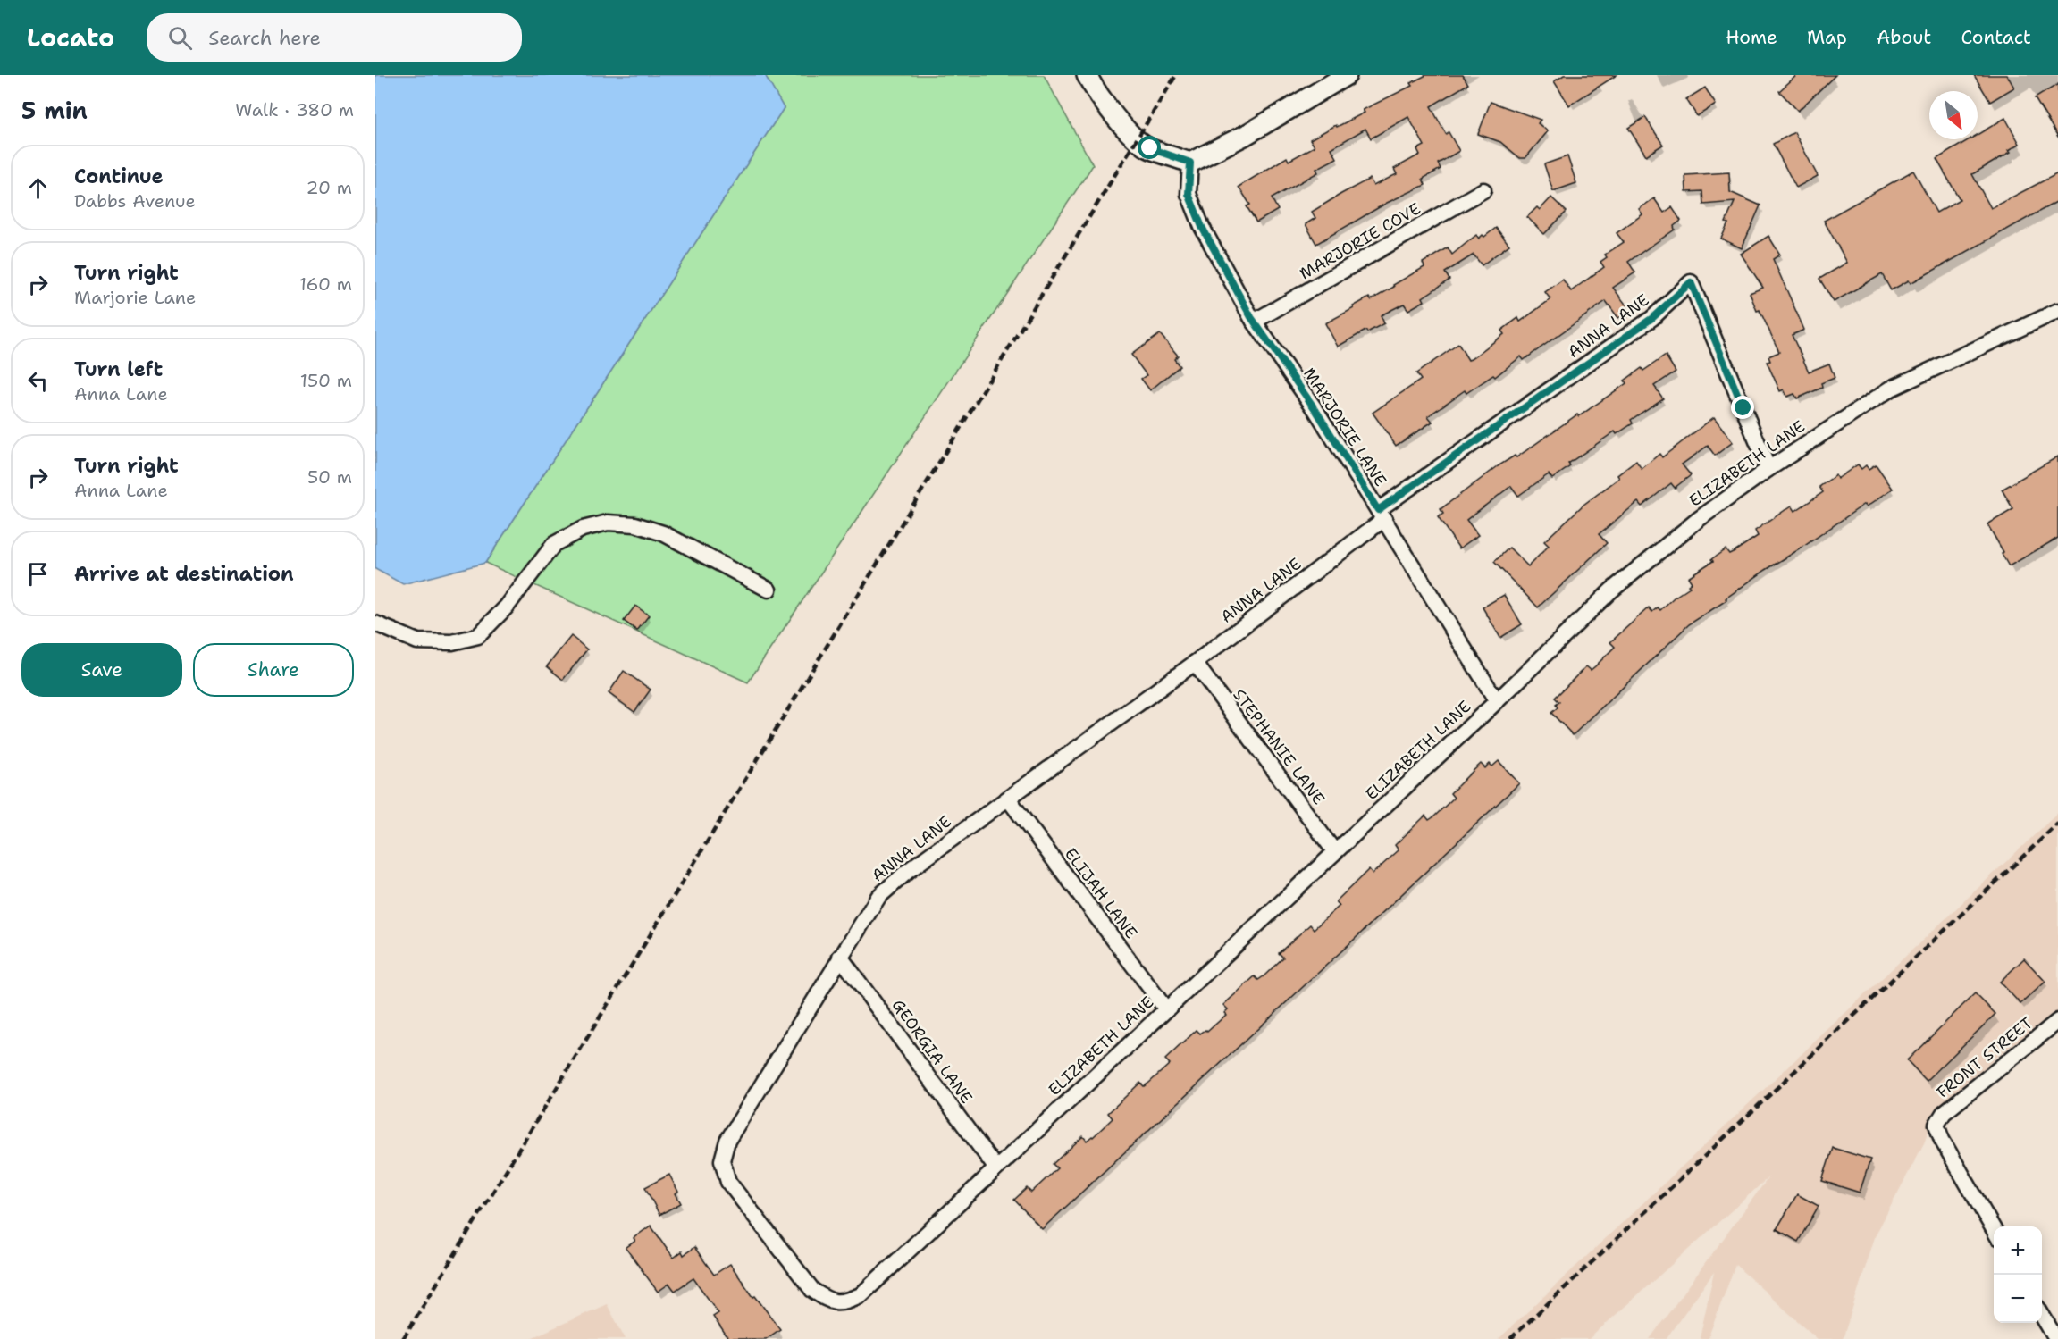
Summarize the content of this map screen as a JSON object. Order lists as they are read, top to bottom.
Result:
{
  "streets": {
    "street": [
      "MARJORIE COVE",
      "ANNA LANE",
      "MARJORIE LANE",
      "ELIZABETH LANE",
      "STEPHANIE LANE",
      "ELIJAH LANE",
      "GEORGIA LANE",
      "FRONT STREET"
    ]
  },
  "crossings": [
    ["MARJORIE COVE", "MARJORIE LANE"],
    ["ANNA LANE", "MARJORIE LANE"],
    ["ANNA LANE", "ELIZABETH LANE"],
    ["ANNA LANE", "STEPHANIE LANE"],
    ["ANNA LANE", "ELIJAH LANE"],
    ["ANNA LANE", "GEORGIA LANE"],
    ["MARJORIE LANE", "ELIZABETH LANE"],
    ["ELIZABETH LANE", "STEPHANIE LANE"],
    ["ELIZABETH LANE", "ELIJAH LANE"],
    ["ELIZABETH LANE", "GEORGIA LANE"]
  ],
  "north": "bottom right",
  "page": {
    "header": "Locato",
    "search": "Search here",
    "nav": [
      "Home",
      "Map",
      "About",
      "Contact"
    ],
    "heading": ["5 min", "Walk · 380 m"],
    "list": [
      ["Continue", "Dabbs Avenue", "20 m"],
      ["Turn right", "Marjorie Lane", "160 m"],
      ["Turn left", "Anna Lane", "150 m"],
      ["Turn right", "Anna Lane", "50 m"],
      "Arrive at destination"
    ],
    "buttons": ["Save", "Share"],
    "map_buttons": ["+", "−"]
  }
}
